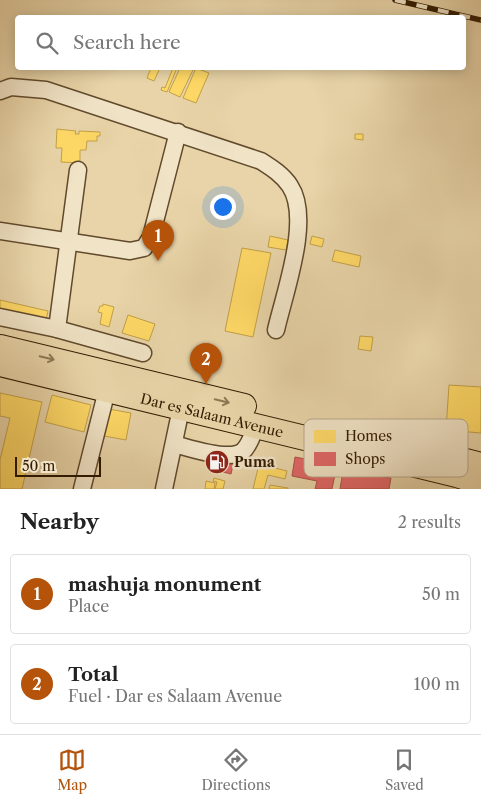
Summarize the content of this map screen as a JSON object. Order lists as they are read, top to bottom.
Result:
{
  "streets": {
    "highway": ["Dar es Salaam Avenue"]
  },
  "places": {
    "fuel station": ["Puma"]
  },
  "legend": ["Homes", "Shops"],
  "scale_bar": "50 m",
  "page": {
    "search": "Search here",
    "pins": ["1", "2"],
    "scale": "50 m",
    "heading": ["Nearby", "2 results"],
    "list": [
      {
        "mark": "1",
        "name": "mashuja monument",
        "note": "Place",
        "value": "50 m"
      },
      {
        "mark": "2",
        "name": "Total",
        "note": "Fuel · Dar es Salaam Avenue",
        "value": "100 m"
      }
    ],
    "nav": ["Map", "Directions", "Saved"]
  }
}
